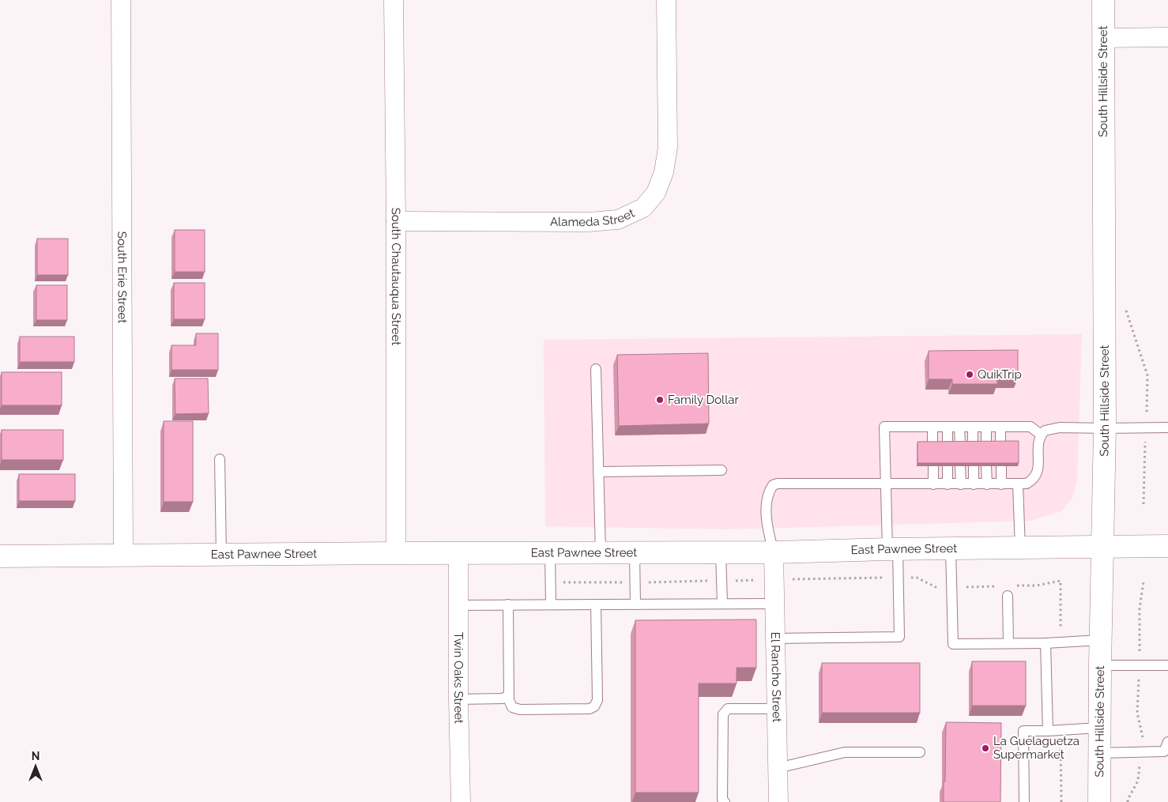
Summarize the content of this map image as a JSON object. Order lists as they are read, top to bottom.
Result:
{
  "streets": {
    "main road": ["South Hillside Street", "East Pawnee Street"],
    "street": [
      "Alameda Street",
      "South Chautauqua Street",
      "South Erie Street",
      "Twin Oaks Street",
      "El Rancho Street"
    ]
  },
  "crossings": [
    ["South Hillside Street", "East Pawnee Street"],
    ["Alameda Street", "South Chautauqua Street"],
    ["South Chautauqua Street", "East Pawnee Street"],
    ["South Erie Street", "East Pawnee Street"],
    ["East Pawnee Street", "Twin Oaks Street"],
    ["East Pawnee Street", "El Rancho Street"]
  ],
  "places": ["QuikTrip", "Family Dollar", "La Guelaguetza Supermarket"],
  "north": "top"
}
